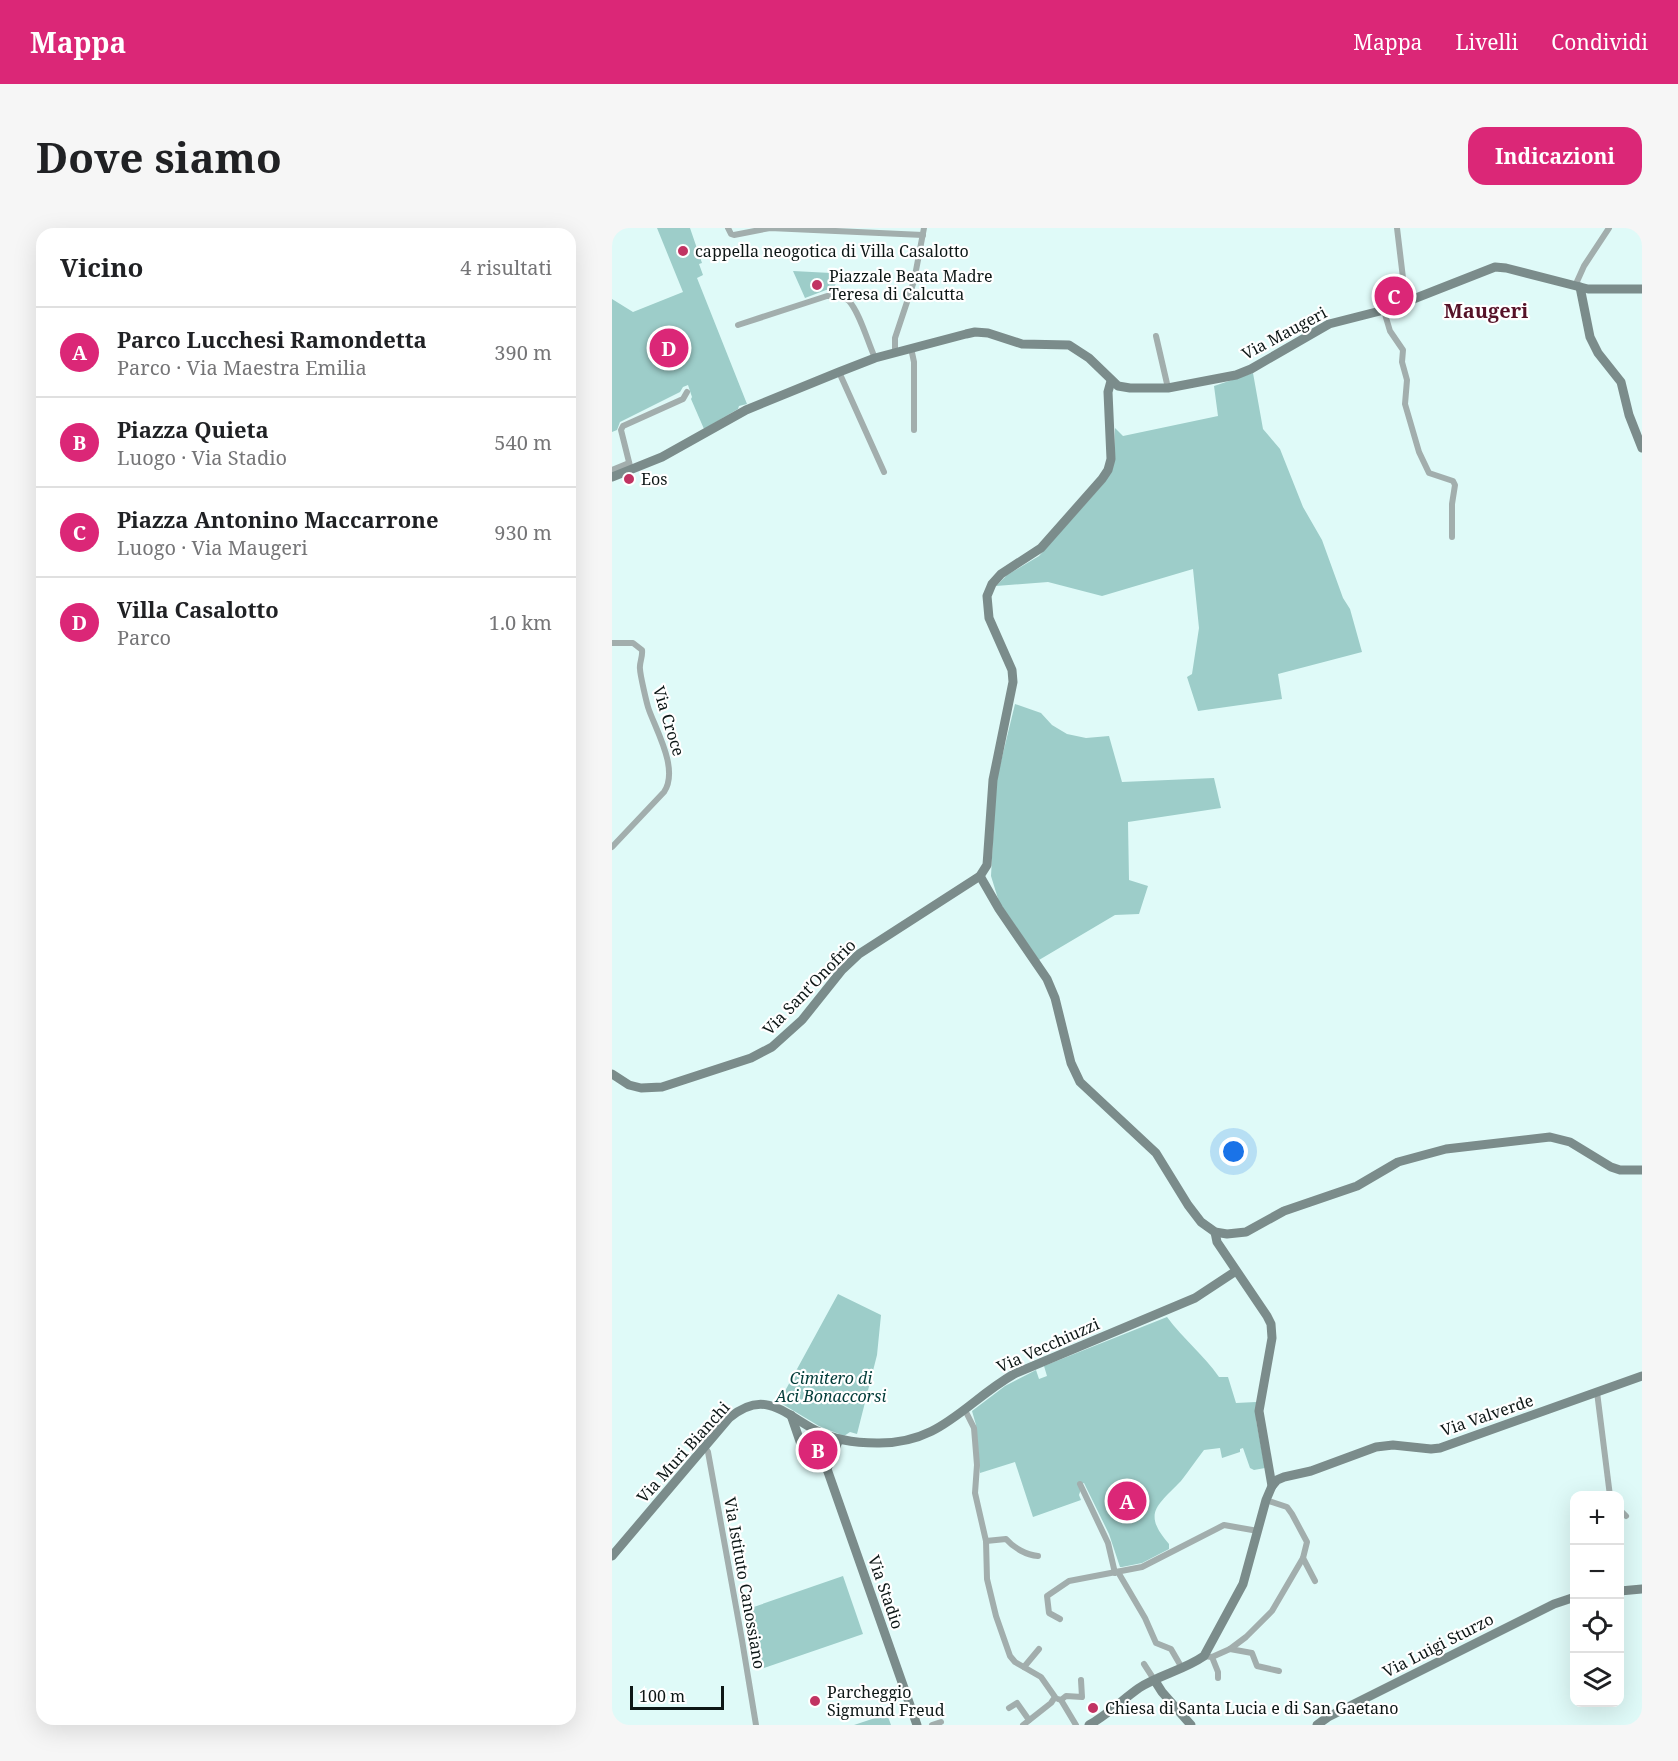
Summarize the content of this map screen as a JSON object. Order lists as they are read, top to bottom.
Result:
{
  "streets": {
    "street": [
      "Via Maugeri",
      "Via Croce",
      "Via Sant'Onofrio",
      "Via Vecchiuzzi",
      "Via Valverde",
      "Via Muri Bianchi",
      "Via Istituto Canossiano",
      "Via Stadio",
      "Via Luigi Sturzo"
    ]
  },
  "crossings": [
    ["Via Muri Bianchi", "Via Istituto Canossiano"]
  ],
  "districts": ["Maugeri"],
  "parks": ["Cimitero di Aci Bonaccorsi"],
  "places": [
    "cappella neogotica di Villa Casalotto",
    "Piazzale Beata Madre Teresa di Calcutta",
    "Eos",
    "Parcheggio Sigmund Freud",
    "Chiesa di Santa Lucia e di San Gaetano"
  ],
  "scale_bar": "100 m",
  "page": {
    "header": "Mappa",
    "nav": ["Mappa", "Livelli", "Condividi"],
    "buttons": "Indicazioni",
    "title": "Dove siamo",
    "heading": ["Vicino", "4 risultati"],
    "pins": [
      "C",
      "D",
      "B",
      "A"
    ],
    "list": [
      {
        "mark": "A",
        "name": "Parco Lucchesi Ramondetta",
        "note": "Parco · Via Maestra Emilia",
        "value": "390 m"
      },
      {
        "mark": "B",
        "name": "Piazza Quieta",
        "note": "Luogo · Via Stadio",
        "value": "540 m"
      },
      {
        "mark": "C",
        "name": "Piazza Antonino Maccarrone",
        "note": "Luogo · Via Maugeri",
        "value": "930 m"
      },
      {
        "mark": "D",
        "name": "Villa Casalotto",
        "note": "Parco",
        "value": "1.0 km"
      }
    ],
    "map_buttons": ["+", "−"],
    "scale": "100 m"
  }
}
